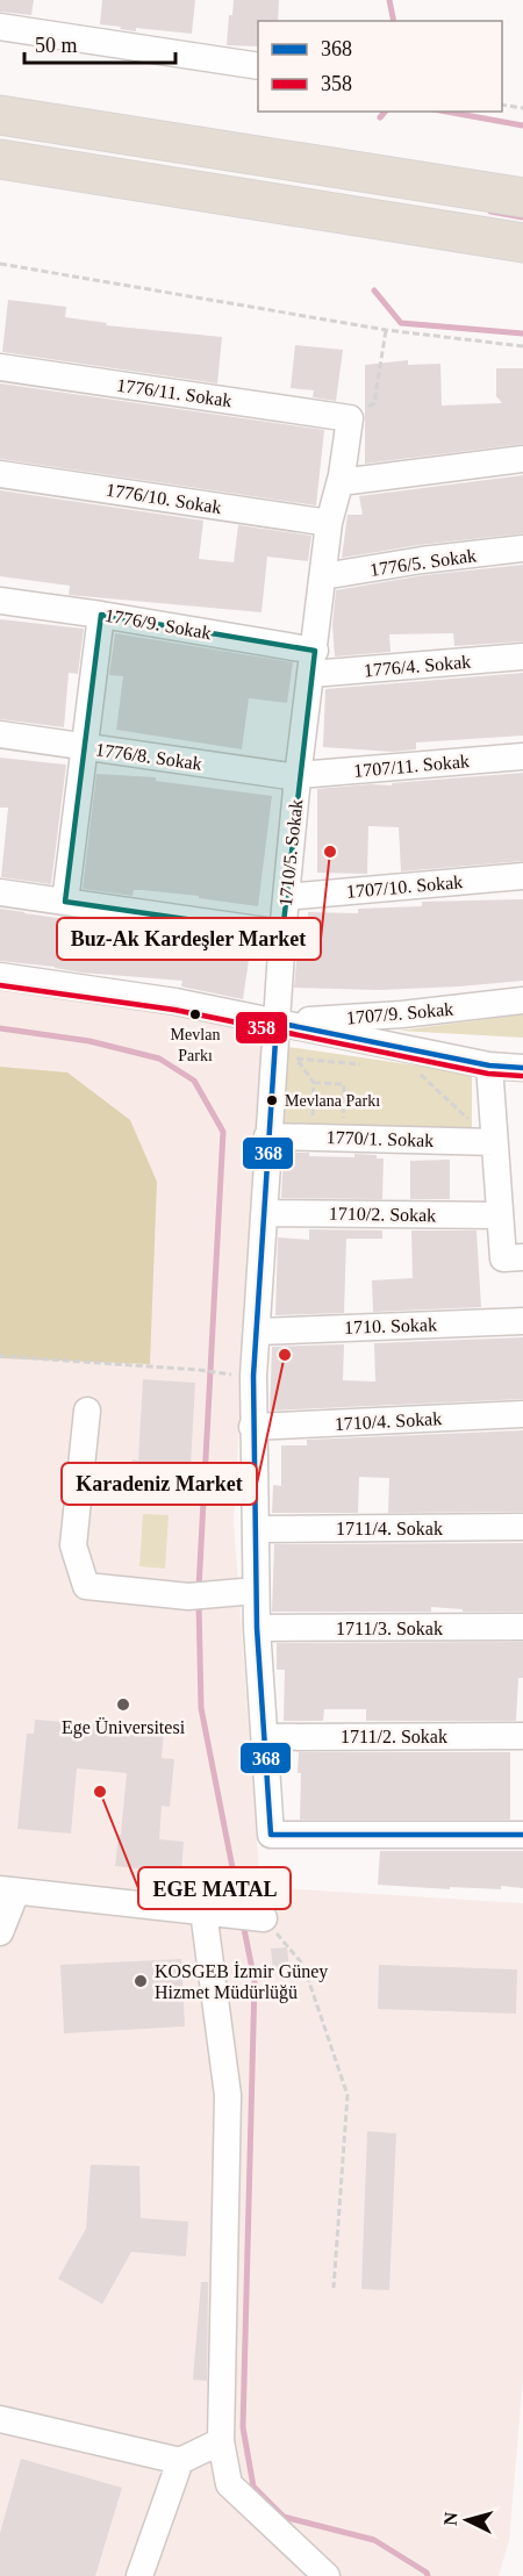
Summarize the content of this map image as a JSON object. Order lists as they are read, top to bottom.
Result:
{
  "streets": {
    "street": [
      "1776/11. Sokak",
      "1776/10. Sokak",
      "1776/5. Sokak",
      "1776/9. Sokak",
      "1776/4. Sokak",
      "1776/8. Sokak",
      "1707/11. Sokak",
      "1710/5. Sokak",
      "1707/10. Sokak",
      "1707/9. Sokak",
      "1770/1. Sokak",
      "1710/2. Sokak",
      "1710. Sokak",
      "1710/4. Sokak",
      "1711/4. Sokak",
      "1711/3. Sokak",
      "1711/2. Sokak"
    ]
  },
  "crossings": [
    ["1776/11. Sokak", "1710/5. Sokak"],
    ["1776/10. Sokak", "1710/5. Sokak"],
    ["1776/5. Sokak", "1710/5. Sokak"],
    ["1776/9. Sokak", "1776/4. Sokak"],
    ["1776/9. Sokak", "1710/5. Sokak"],
    ["1776/4. Sokak", "1710/5. Sokak"],
    ["1776/8. Sokak", "1707/11. Sokak"],
    ["1776/8. Sokak", "1710/5. Sokak"],
    ["1707/11. Sokak", "1710/5. Sokak"],
    ["1710/5. Sokak", "1707/10. Sokak"],
    ["1710/5. Sokak", "1707/9. Sokak"],
    ["1710/5. Sokak", "1770/1. Sokak"],
    ["1710/5. Sokak", "1710/2. Sokak"],
    ["1710/5. Sokak", "1710. Sokak"],
    ["1710/5. Sokak", "1710/4. Sokak"],
    ["1710/5. Sokak", "1711/4. Sokak"],
    ["1710/5. Sokak", "1711/3. Sokak"],
    ["1710/5. Sokak", "1711/2. Sokak"]
  ],
  "places": [
    "Buz-Ak Kardeşler Market",
    "Mevlan Parkı",
    "Mevlana Parkı",
    "Karadeniz Market",
    "Ege Üniversitesi",
    "EGE MATAL",
    "KOSGEB İzmir Güney Hizmet Müdürlüğü"
  ],
  "lines": ["transit line 358", "transit line 368"],
  "legend": ["368", "358"],
  "scale_bar": "50 m",
  "north": "left"
}
